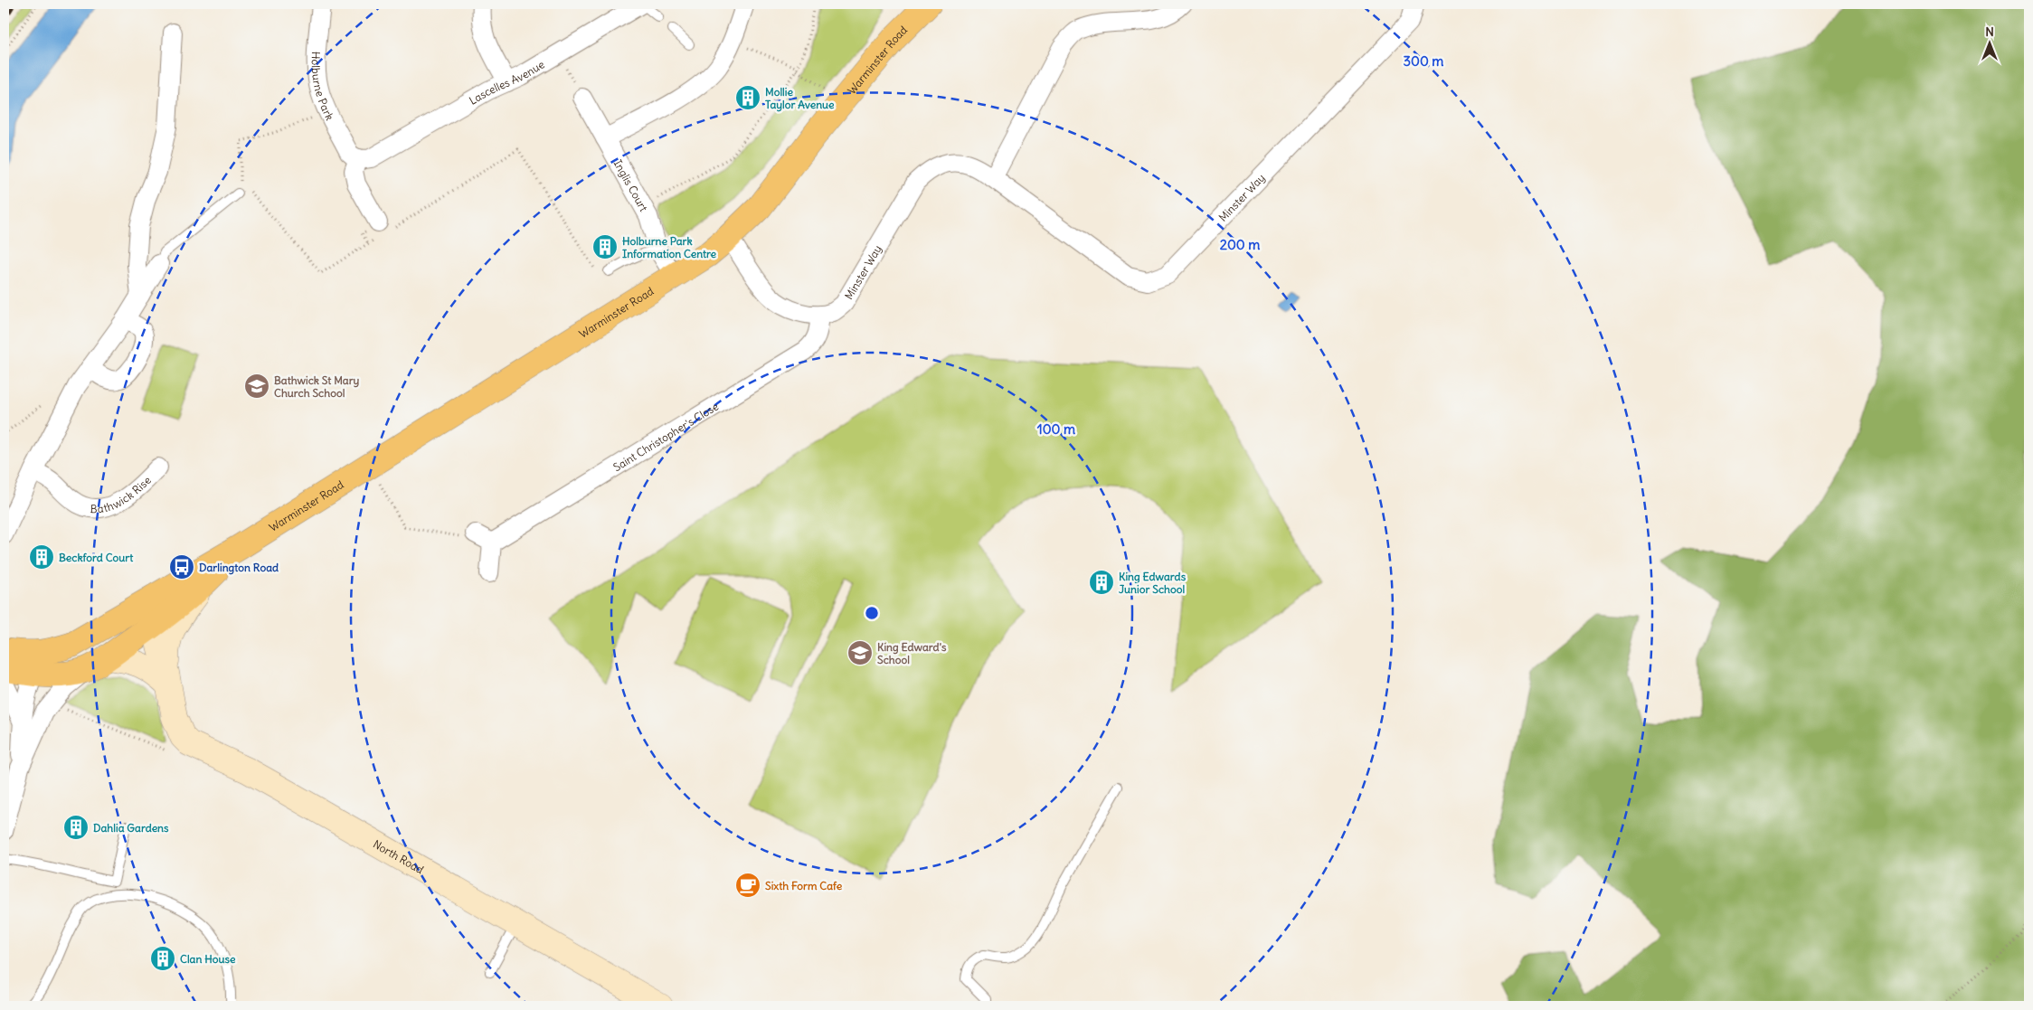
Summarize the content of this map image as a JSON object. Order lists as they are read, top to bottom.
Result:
{
  "streets": {
    "highway": ["Warminster Road"],
    "street": [
      "Lascelles Avenue",
      "Holburne Park",
      "Inglis Court",
      "Minster Way",
      "Saint Christopher's Close",
      "Bathwick Rise",
      "North Road"
    ]
  },
  "crossings": [
    ["Warminster Road", "Inglis Court"],
    ["Warminster Road", "North Road"],
    ["Lascelles Avenue", "Holburne Park"],
    ["Minster Way", "Saint Christopher's Close"]
  ],
  "places": {
    "building": [
      "Mollie Taylor Avenue",
      "Holburne Park Information Centre",
      "Beckford Court",
      "King Edwards Junior School",
      "Dahlia Gardens",
      "Clan House"
    ],
    "school or university": ["Bathwick St Mary Church School", "King Edward's School"],
    "bus stop": ["Darlington Road"],
    "cafe": ["Sixth Form Cafe"]
  },
  "north": "top",
  "rings": ["300 m", "200 m", "100 m"]
}
